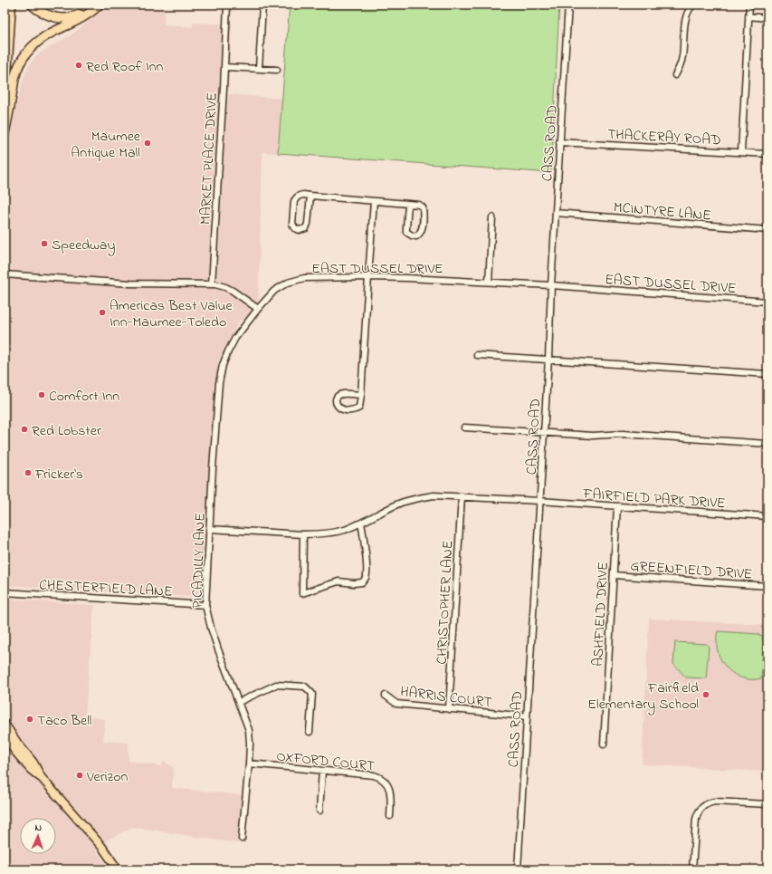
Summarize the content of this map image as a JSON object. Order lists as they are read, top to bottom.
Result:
{
  "streets": {
    "street": [
      "THACKERAY ROAD",
      "CASS ROAD",
      "MARKET PLACE DRIVE",
      "MCINTYRE LANE",
      "EAST DUSSEL DRIVE",
      "FAIRFIELD PARK DRIVE",
      "PICADILLY LANE",
      "GREENFIELD DRIVE",
      "CHESTERFIELD LANE",
      "CHRISTOPHER LANE",
      "ASHFIELD DRIVE",
      "HARRIS COURT",
      "OXFORD COURT"
    ]
  },
  "crossings": [
    ["THACKERAY ROAD", "CASS ROAD"],
    ["CASS ROAD", "MCINTYRE LANE"],
    ["CASS ROAD", "EAST DUSSEL DRIVE"],
    ["CASS ROAD", "FAIRFIELD PARK DRIVE"],
    ["CASS ROAD", "HARRIS COURT"],
    ["EAST DUSSEL DRIVE", "PICADILLY LANE"],
    ["FAIRFIELD PARK DRIVE", "ASHFIELD DRIVE"],
    ["PICADILLY LANE", "CHESTERFIELD LANE"],
    ["PICADILLY LANE", "OXFORD COURT"],
    ["GREENFIELD DRIVE", "ASHFIELD DRIVE"],
    ["CHRISTOPHER LANE", "HARRIS COURT"]
  ],
  "places": [
    "Red Roof Inn",
    "Maumee Antique Mall",
    "Speedway",
    "Americas Best Value Inn-Maumee-Toledo",
    "Comfort Inn",
    "Red Lobster",
    "Fricker's",
    "Fairfield Elementary School",
    "Taco Bell",
    "Verizon"
  ],
  "north": "top"
}
